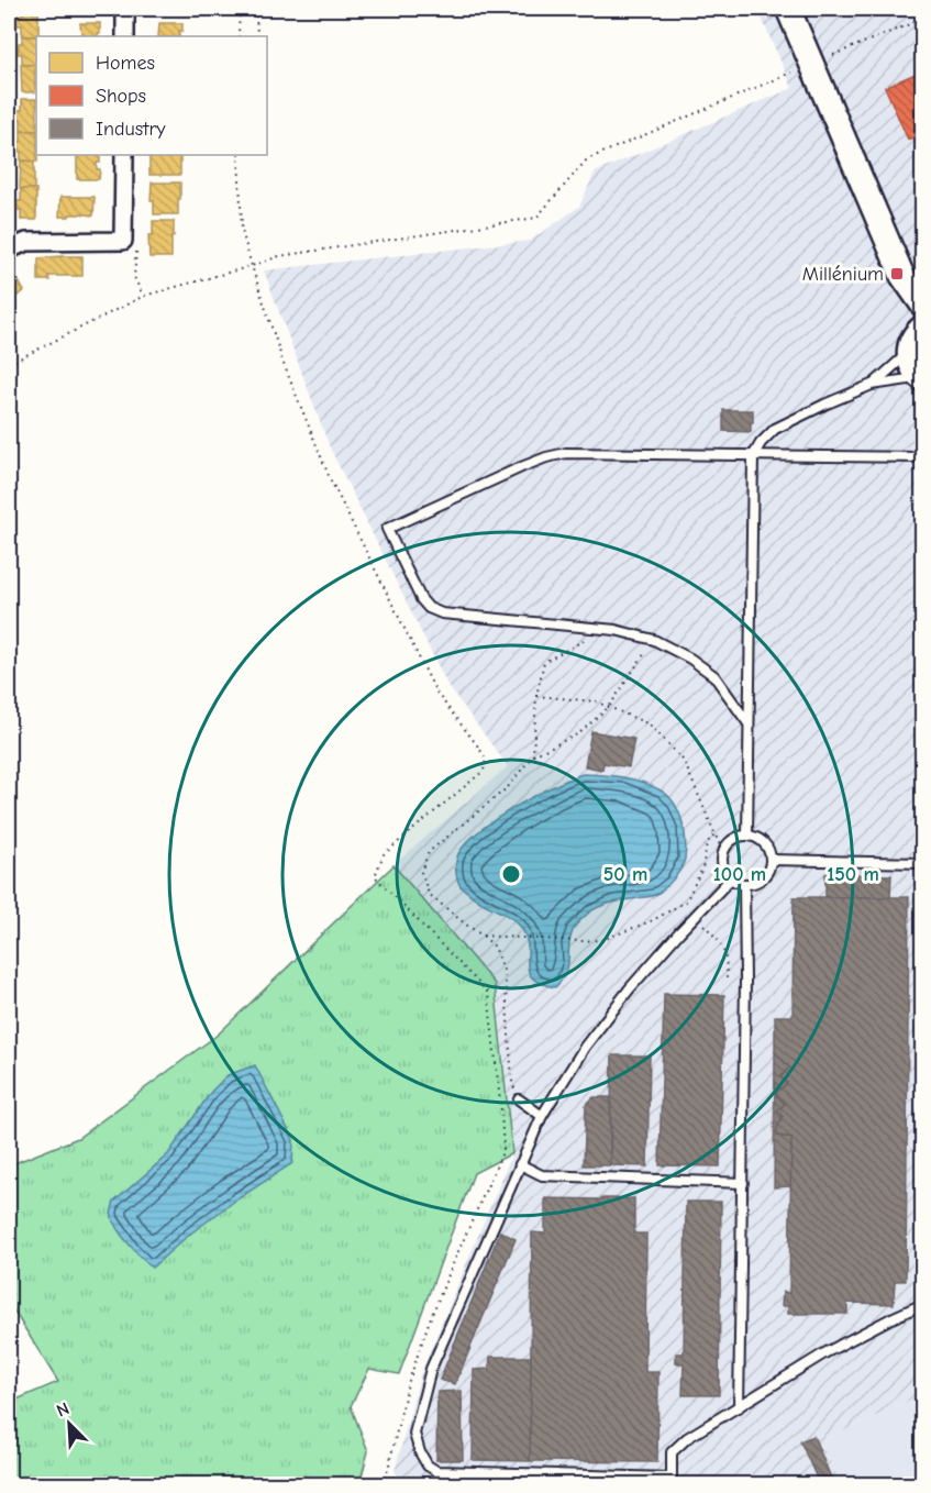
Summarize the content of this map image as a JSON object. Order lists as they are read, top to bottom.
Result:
{
  "places": {
    "transit": ["Millénium"]
  },
  "legend": ["Homes", "Shops", "Industry"],
  "north": "top left",
  "rings": ["50 m", "100 m", "150 m"]
}
